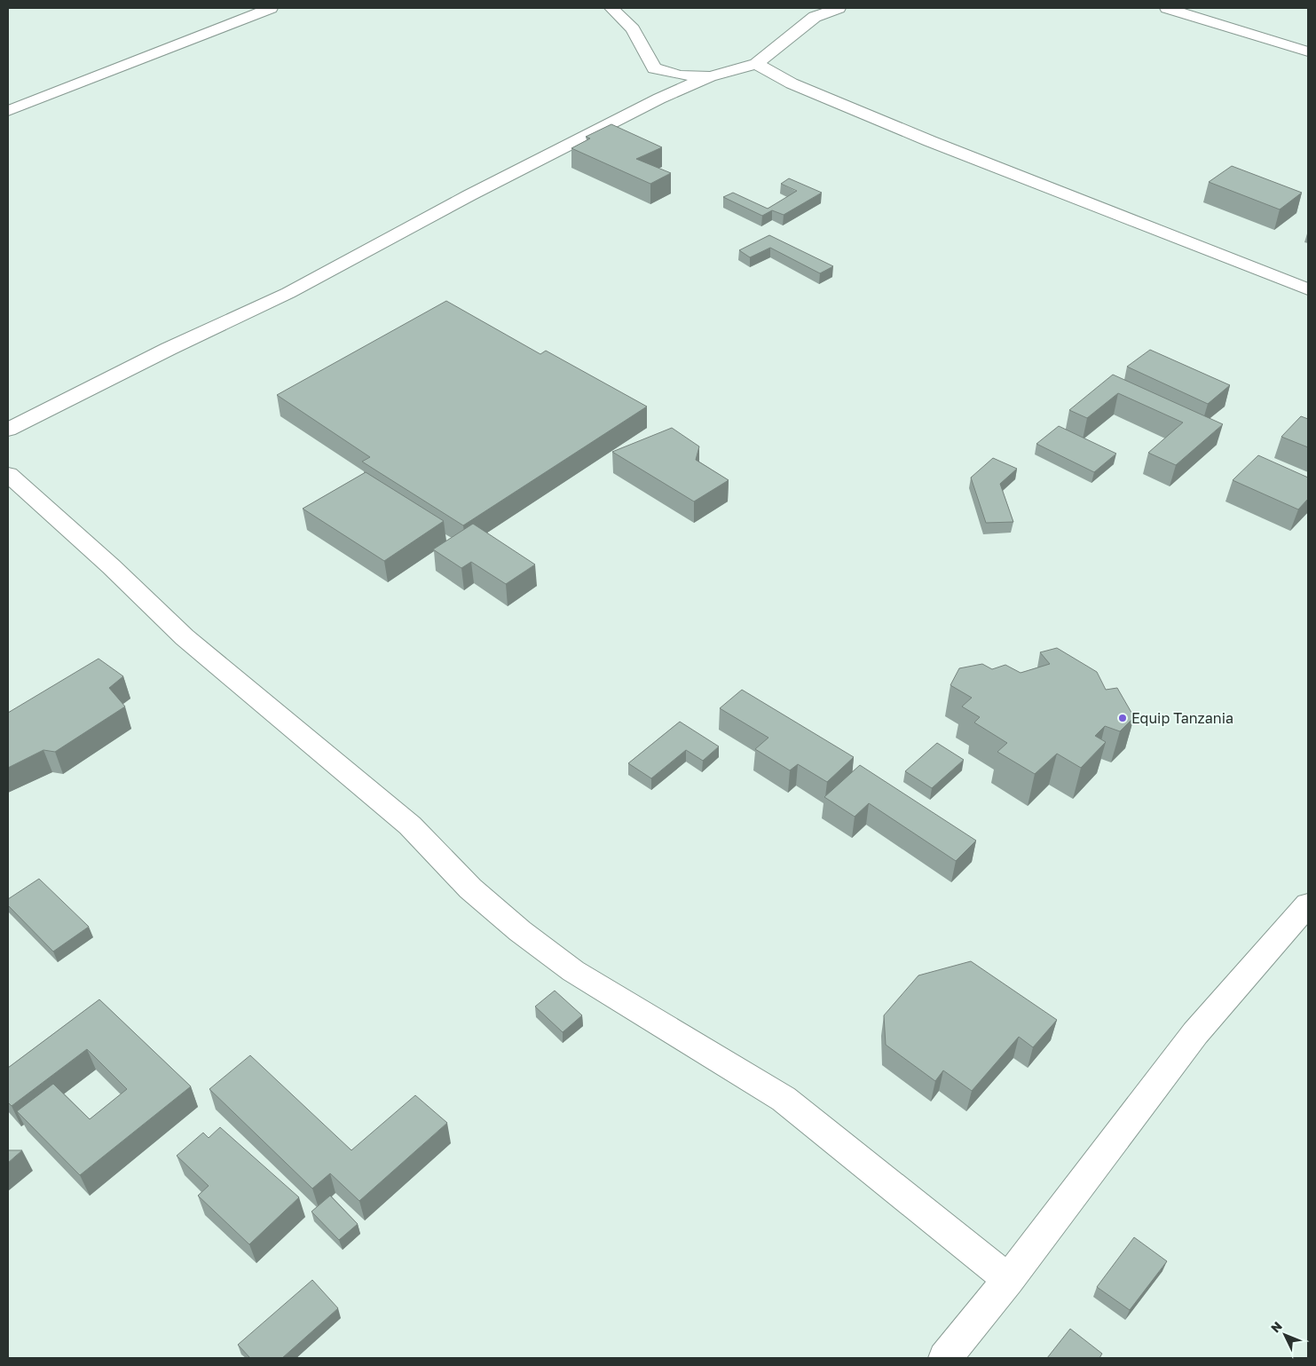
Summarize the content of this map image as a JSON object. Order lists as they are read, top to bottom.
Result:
{
  "places": ["Equip Tanzania"],
  "north": "top left"
}
